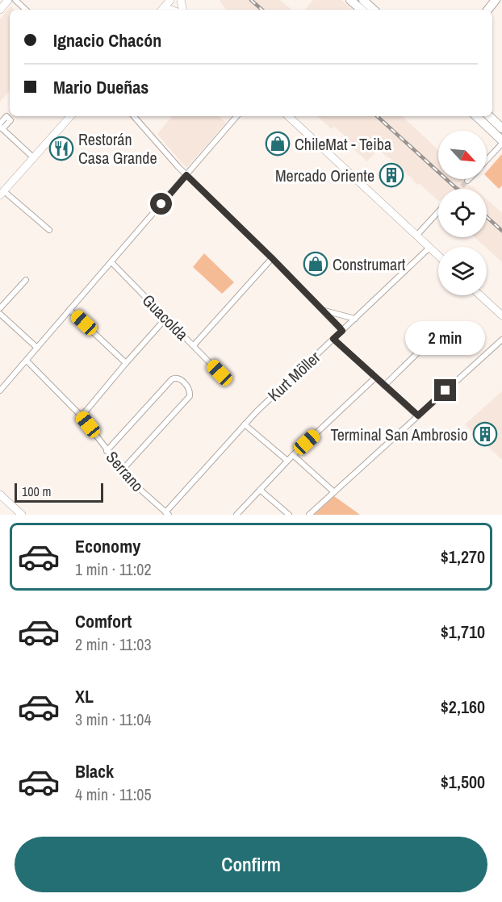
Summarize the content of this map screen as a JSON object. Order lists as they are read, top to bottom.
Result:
{
  "streets": {
    "street": ["Guacolda", "Kurt Möller", "Serrano"]
  },
  "crossings": [
    ["Kurt Möller", "Serrano"]
  ],
  "places": {
    "shop": ["ChileMat - Teiba", "Construmart"],
    "restaurant": ["Restorán Casa Grande"],
    "building": ["Mercado Oriente", "Terminal San Ambrosio"]
  },
  "scale_bar": "100 m",
  "north": "bottom right",
  "page": {
    "banner": ["Ignacio Chacón", "Mario Dueñas"],
    "bubble": "2 min",
    "scale": "100 m",
    "list": [
      {
        "name": "Economy",
        "note": "1 min · 11:02",
        "value": "$1,270"
      },
      {
        "name": "Comfort",
        "note": "2 min · 11:03",
        "value": "$1,710"
      },
      {
        "name": "XL",
        "note": "3 min · 11:04",
        "value": "$2,160"
      },
      {
        "name": "Black",
        "note": "4 min · 11:05",
        "value": "$1,500"
      }
    ],
    "buttons": "Confirm"
  }
}
